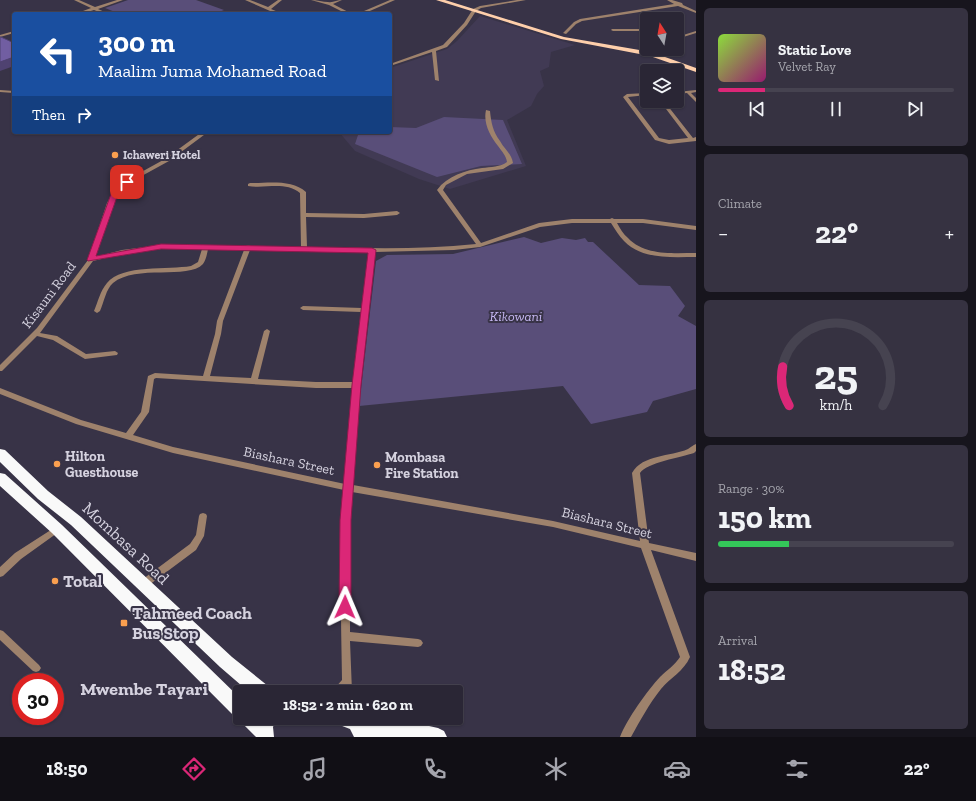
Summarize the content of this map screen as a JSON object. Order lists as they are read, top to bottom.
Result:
{
  "streets": {
    "highway": ["Mombasa Road"],
    "street": ["Kisauni Road", "Biashara Street"]
  },
  "districts": ["Mwembe Tayari"],
  "parks": ["Kikowani"],
  "places": {
    "other": [
      "Ichaweri Hotel",
      "Hilton Guesthouse",
      "Mombasa Fire Station",
      "Total"
    ],
    "transit": ["Tahmeed Coach Bus Stop"]
  },
  "north": "top",
  "page": {
    "turn": ["300 m", "Maalim Juma Mohamed Road"],
    "song": ["Static Love", "Velvet Ray"],
    "then": "Then",
    "tile": [
      "Climate",
      ["Range · 30%", "150 km"],
      ["Arrival", "18:52"]
    ],
    "heat": ["−", "22°", "+"],
    "limit": "30",
    "trip": "18:52 · 2 min · 620 m",
    "tabs": ["18:50", "22°"],
    "gauge": ["25", "km/h"]
  }
}
